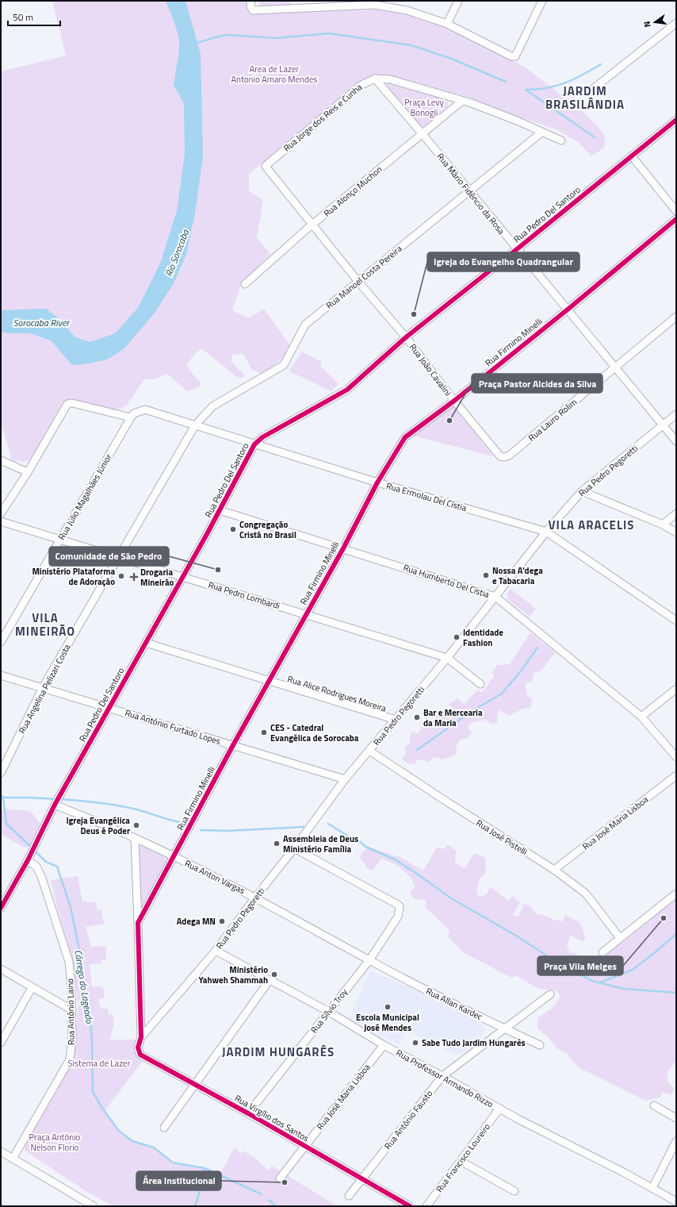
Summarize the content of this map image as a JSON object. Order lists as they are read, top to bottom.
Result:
{
  "streets": {
    "street": [
      "Rua Jorge dos Reis e Cunha",
      "Rua Alonço Muchon",
      "Rua Mário Fidêncio da Rosa",
      "Rua Pedro Del Santoro",
      "Rua Manoel Costa Pereira",
      "Rua Firmino Minelli",
      "Rua João Cavalini",
      "Rua Lauro Rolim",
      "Rua Pedro Pegoretti",
      "Rua Júlio Magalhães Júnior",
      "Rua Ermolau Del Cístia",
      "Rua Humberto Del Cístia",
      "Rua Pedro Lombardi",
      "Rua Angelina Pelizari Costa",
      "Rua Alice Rodrigues Moreira",
      "Rua Antônio Furtado Lopes",
      "Rua José Maria Lisboa",
      "Rua José Pistelli",
      "Rua Anton Vargas",
      "Rua Allan Kardec",
      "Rua Sílvio Troy",
      "Rua Antônio Laino",
      "Rua Professor Armando Rizzo",
      "Rua Virgílio dos Santos",
      "Rua Antônio Fausto",
      "Rua Francisco Loureiro"
    ]
  },
  "crossings": [
    ["Rua Jorge dos Reis e Cunha", "Rua Alonço Muchon"],
    ["Rua Jorge dos Reis e Cunha", "Rua Mário Fidêncio da Rosa"],
    ["Rua Jorge dos Reis e Cunha", "Rua Manoel Costa Pereira"],
    ["Rua Jorge dos Reis e Cunha", "Rua João Cavalini"],
    ["Rua Alonço Muchon", "Rua Mário Fidêncio da Rosa"],
    ["Rua Alonço Muchon", "Rua João Cavalini"],
    ["Rua Mário Fidêncio da Rosa", "Rua Pedro Del Santoro"],
    ["Rua Mário Fidêncio da Rosa", "Rua Manoel Costa Pereira"],
    ["Rua Mário Fidêncio da Rosa", "Rua Firmino Minelli"],
    ["Rua Mário Fidêncio da Rosa", "Rua Lauro Rolim"],
    ["Rua Mário Fidêncio da Rosa", "Rua Pedro Pegoretti"],
    ["Rua Pedro Del Santoro", "Rua João Cavalini"],
    ["Rua Pedro Del Santoro", "Rua Ermolau Del Cístia"],
    ["Rua Pedro Del Santoro", "Rua Humberto Del Cístia"],
    ["Rua Pedro Del Santoro", "Rua Pedro Lombardi"],
    ["Rua Pedro Del Santoro", "Rua Alice Rodrigues Moreira"],
    ["Rua Pedro Del Santoro", "Rua Antônio Furtado Lopes"],
    ["Rua Pedro Del Santoro", "Rua Anton Vargas"],
    ["Rua Pedro Del Santoro", "Rua Antônio Laino"],
    ["Rua Manoel Costa Pereira", "Rua João Cavalini"],
    ["Rua Manoel Costa Pereira", "Rua Ermolau Del Cístia"],
    ["Rua Manoel Costa Pereira", "Rua Angelina Pelizari Costa"],
    ["Rua Firmino Minelli", "Rua João Cavalini"],
    ["Rua Firmino Minelli", "Rua Ermolau Del Cístia"],
    ["Rua Firmino Minelli", "Rua Humberto Del Cístia"],
    ["Rua Firmino Minelli", "Rua Pedro Lombardi"],
    ["Rua Firmino Minelli", "Rua Alice Rodrigues Moreira"],
    ["Rua Firmino Minelli", "Rua Antônio Furtado Lopes"],
    ["Rua Firmino Minelli", "Rua Anton Vargas"],
    ["Rua João Cavalini", "Rua Lauro Rolim"],
    ["Rua Pedro Pegoretti", "Rua Ermolau Del Cístia"],
    ["Rua Pedro Pegoretti", "Rua Humberto Del Cístia"],
    ["Rua Pedro Pegoretti", "Rua Pedro Lombardi"],
    ["Rua Pedro Pegoretti", "Rua Alice Rodrigues Moreira"],
    ["Rua Pedro Pegoretti", "Rua Antônio Furtado Lopes"],
    ["Rua Pedro Pegoretti", "Rua José Pistelli"],
    ["Rua Pedro Pegoretti", "Rua Anton Vargas"],
    ["Rua Pedro Pegoretti", "Rua Sílvio Troy"],
    ["Rua Pedro Pegoretti", "Rua Professor Armando Rizzo"],
    ["Rua Pedro Pegoretti", "Rua Virgílio dos Santos"],
    ["Rua Júlio Magalhães Júnior", "Rua Ermolau Del Cístia"],
    ["Rua Júlio Magalhães Júnior", "Rua Pedro Lombardi"],
    ["Rua Ermolau Del Cístia", "Rua Angelina Pelizari Costa"],
    ["Rua Pedro Lombardi", "Rua Angelina Pelizari Costa"],
    ["Rua Angelina Pelizari Costa", "Rua Antônio Furtado Lopes"],
    ["Rua José Maria Lisboa", "Rua José Pistelli"],
    ["Rua José Maria Lisboa", "Rua Professor Armando Rizzo"],
    ["Rua José Maria Lisboa", "Rua Virgílio dos Santos"],
    ["Rua Anton Vargas", "Rua Allan Kardec"],
    ["Rua Anton Vargas", "Rua Sílvio Troy"],
    ["Rua Allan Kardec", "Rua Sílvio Troy"],
    ["Rua Allan Kardec", "Rua Antônio Fausto"],
    ["Rua Sílvio Troy", "Rua Professor Armando Rizzo"],
    ["Rua Sílvio Troy", "Rua Virgílio dos Santos"],
    ["Rua Professor Armando Rizzo", "Rua Antônio Fausto"],
    ["Rua Professor Armando Rizzo", "Rua Francisco Loureiro"],
    ["Rua Virgílio dos Santos", "Rua Antônio Fausto"]
  ],
  "districts": [
    "JARDIM BRASILÂNDIA",
    "VILA ARACELIS",
    "VILA MINEIRÃO",
    "JARDIM HUNGARÊS"
  ],
  "water": ["Rio Sorocaba", "Sorocaba River", "Córrego do Lageado"],
  "parks": [
    "Area de Lazer Antonio Amaro Mendes",
    "Praça Levy Bonogli",
    "Sistema de Lazer",
    "Praça Antônio Nelson Florio"
  ],
  "places": {
    "other": [
      "Igreja do Evangelho Quadrangular",
      "Praça Pastor Alcides da Silva",
      "Congregação Cristã no Brasil",
      "Comunidade de São Pedro",
      "Nossa A'dega e Tabacaria",
      "Ministério Plataforma de Adoração",
      "Identidade Fashion",
      "Bar e Mercearia da Maria",
      "CES - Catedral Evangélica de Sorocaba",
      "Igreja Evangélica Deus é Poder",
      "Assembleia de Deus Ministério Família",
      "Praça Vila Melges",
      "Adega MN",
      "Ministério Yahweh Shammah",
      "Escola Municipal José Mendes",
      "Sabe Tudo Jardim Hungarês",
      "Área Institucional"
    ],
    "health": ["Drogaria Mineirão"]
  },
  "scale_bar": "50 m",
  "north": "left"
}
